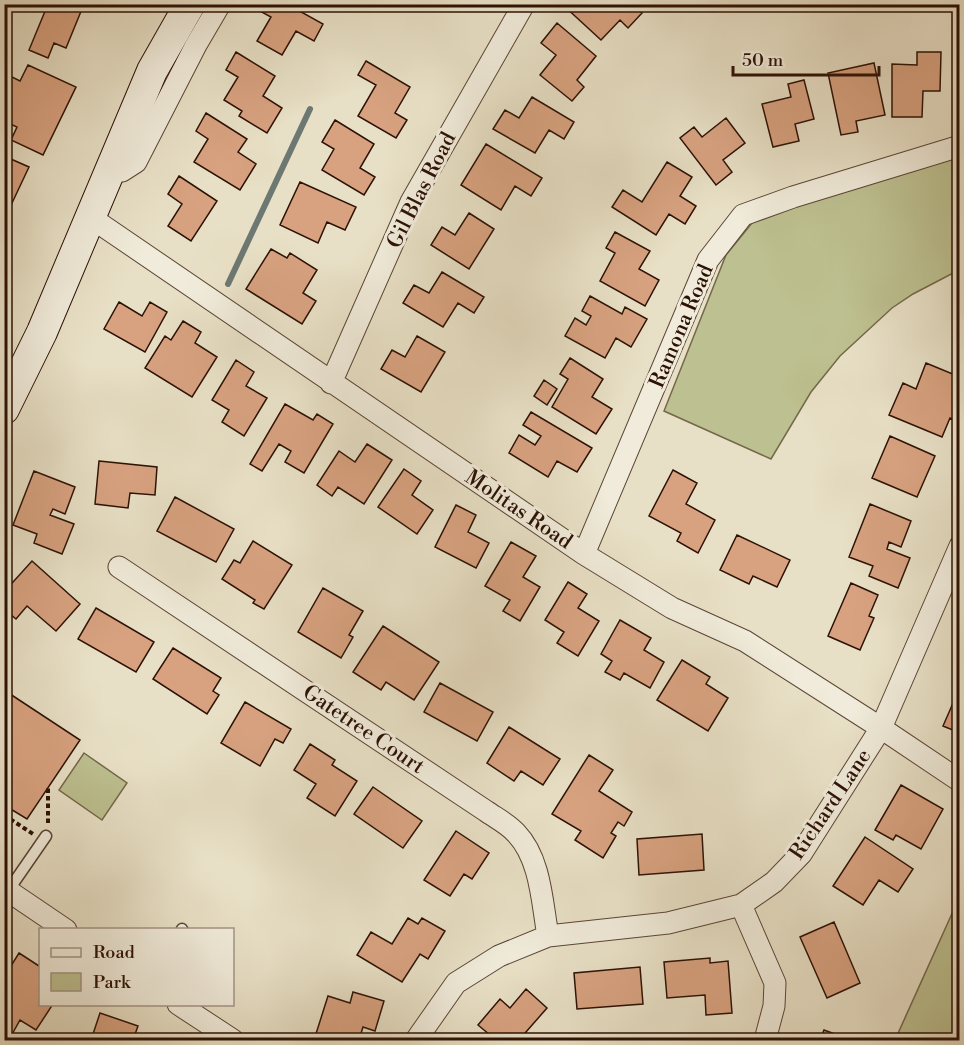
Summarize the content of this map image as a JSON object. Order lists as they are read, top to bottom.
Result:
{
  "streets": {
    "street": [
      "Gil Blas Road",
      "Ramona Road",
      "Molitas Road",
      "Gatetree Court",
      "Richard Lane"
    ]
  },
  "crossings": [
    ["Gil Blas Road", "Molitas Road"],
    ["Ramona Road", "Molitas Road"],
    ["Molitas Road", "Richard Lane"],
    ["Gatetree Court", "Richard Lane"]
  ],
  "legend": ["Road", "Park"],
  "scale_bar": "50 m"
}
